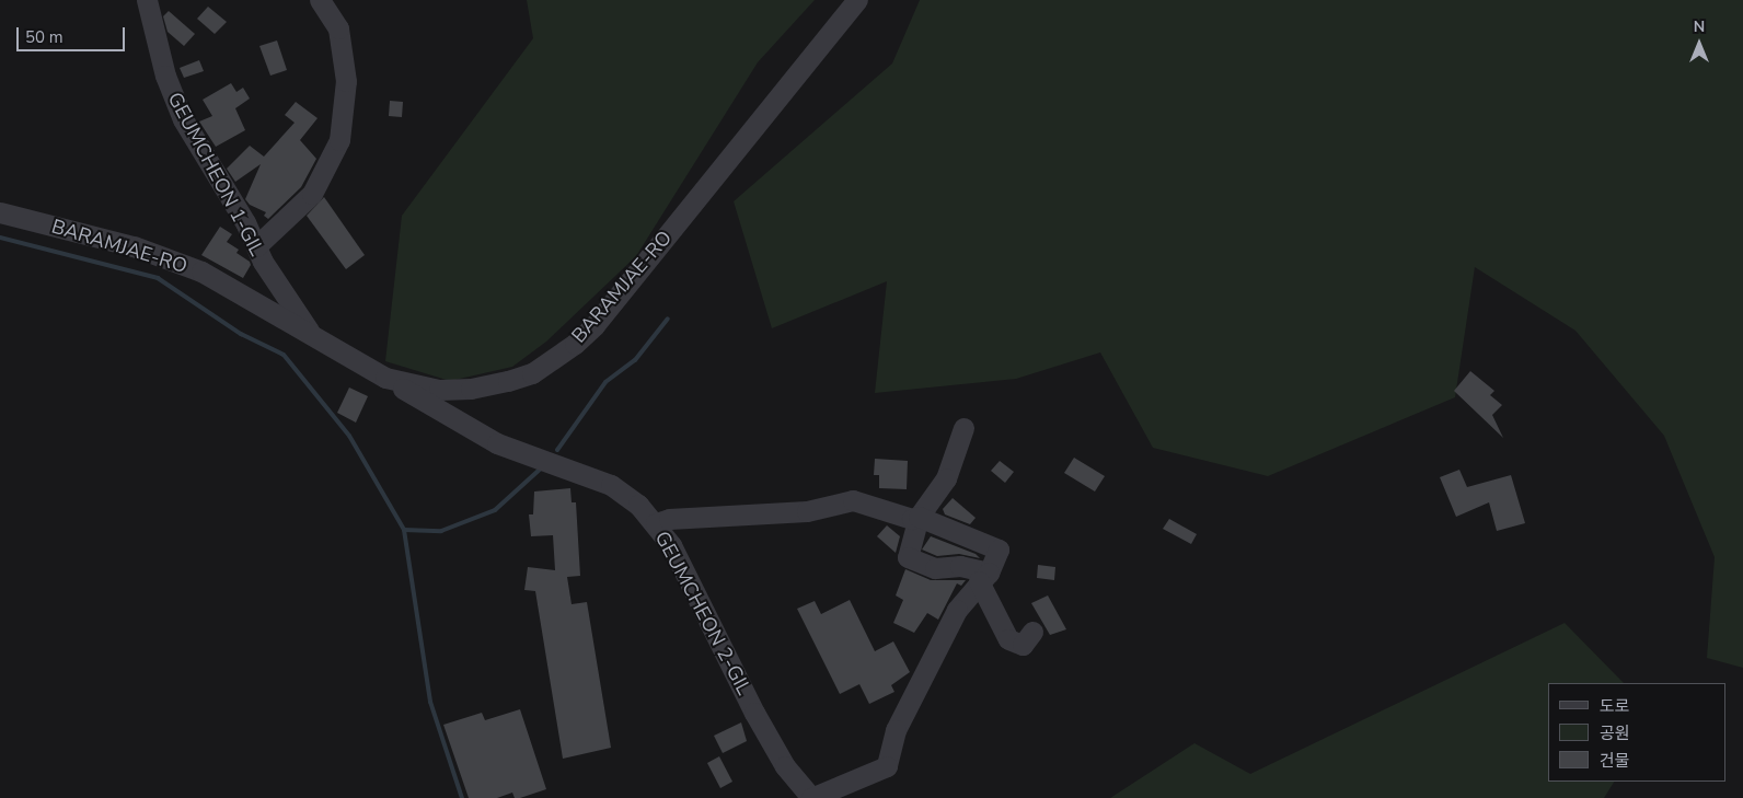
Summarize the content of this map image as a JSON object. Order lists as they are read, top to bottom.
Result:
{
  "streets": {
    "street": ["GEUMCHEON 1-GIL", "BARAMJAE-RO", "GEUMCHEON 2-GIL"]
  },
  "crossings": [
    ["GEUMCHEON 1-GIL", "BARAMJAE-RO"],
    ["BARAMJAE-RO", "GEUMCHEON 2-GIL"]
  ],
  "legend": ["도로", "공원", "건물"],
  "scale_bar": "50 m",
  "north": "top"
}
